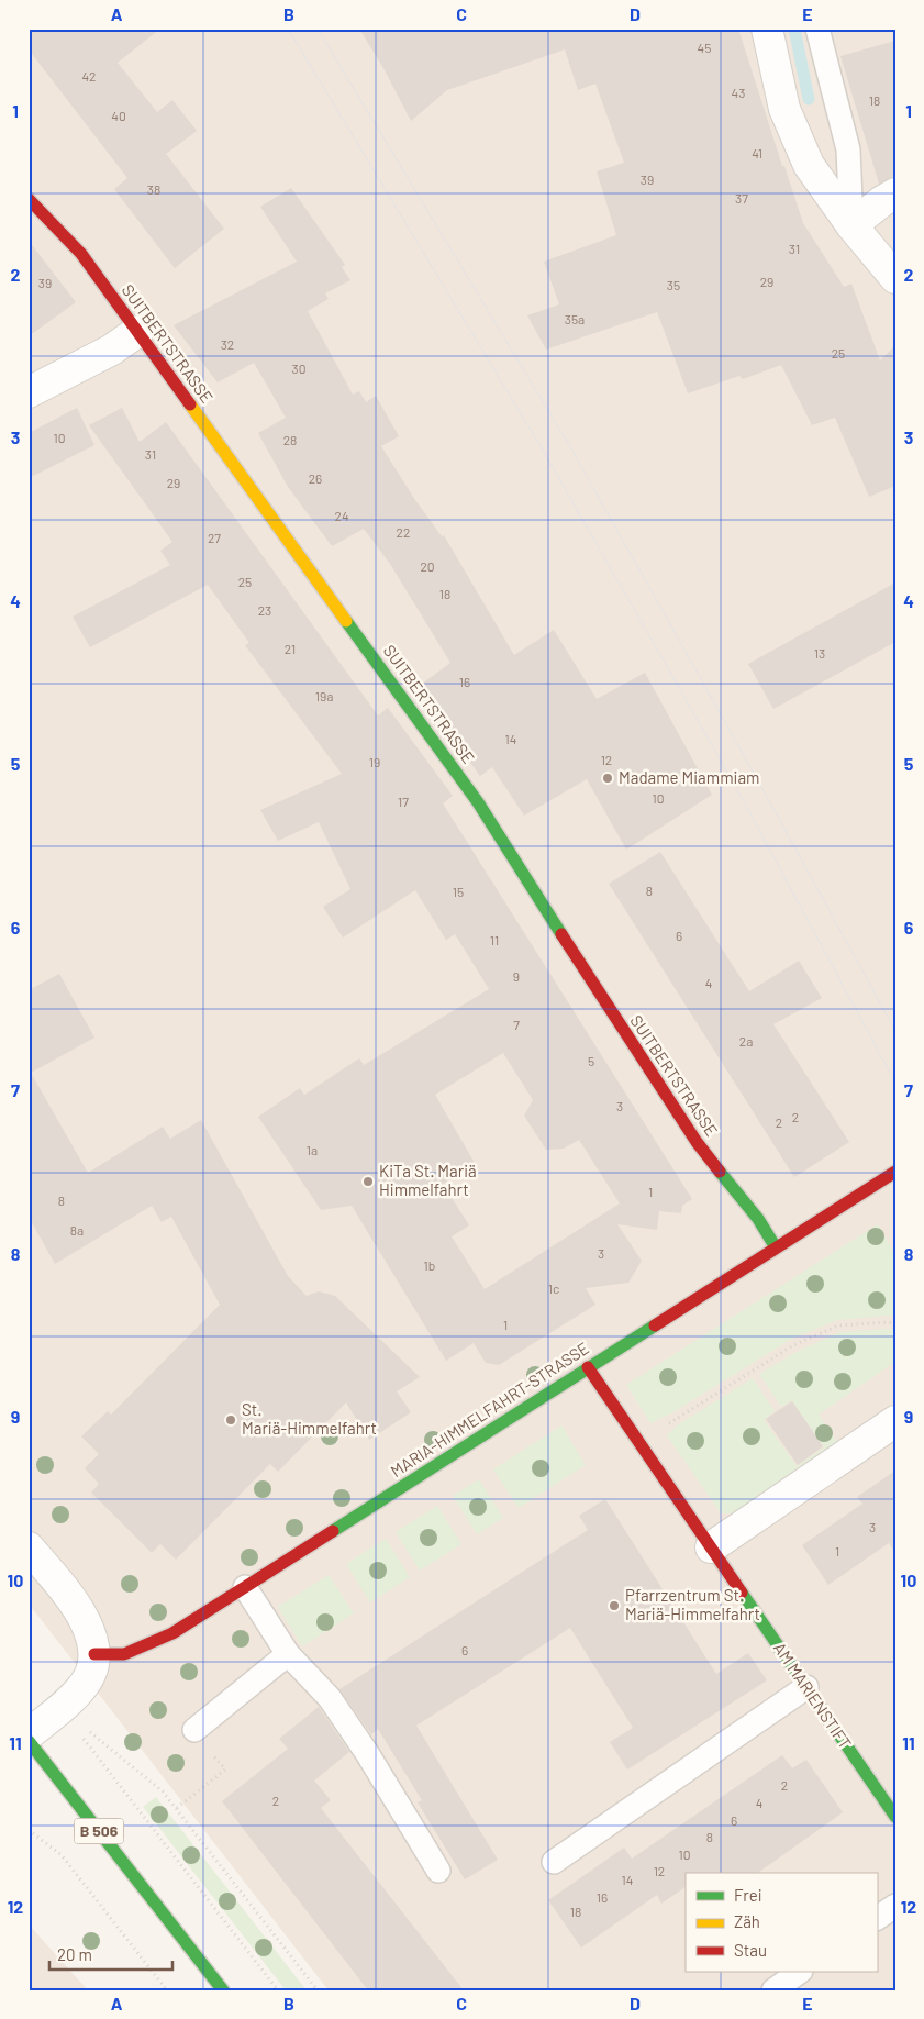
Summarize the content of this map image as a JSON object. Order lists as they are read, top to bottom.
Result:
{
  "streets": {
    "street": [
      "SUITBERTSTRASSE",
      "MARIA-HIMMELFAHRT-STRASSE",
      "AM MARIENSTIFT",
      "B 506"
    ]
  },
  "crossings": [
    ["SUITBERTSTRASSE", "MARIA-HIMMELFAHRT-STRASSE"],
    ["MARIA-HIMMELFAHRT-STRASSE", "AM MARIENSTIFT"]
  ],
  "places": [
    "Madame Miammiam",
    "KiTa St. Mariä Himmelfahrt",
    "St. Mariä-Himmelfahrt",
    "Pfarrzentrum St. Mariä-Himmelfahrt"
  ],
  "house_numbers": [
    "45",
    "42",
    "43",
    "18",
    "40",
    "41",
    "39",
    "38",
    "37",
    "31",
    "29",
    "39",
    "35",
    "35a",
    "32",
    "25",
    "30",
    "10",
    "28",
    "31",
    "26",
    "29",
    "24",
    "22",
    "27",
    "20",
    "25",
    "18",
    "23",
    "21",
    "13",
    "16",
    "19a",
    "14",
    "12",
    "19",
    "10",
    "17",
    "8",
    "15",
    "6",
    "11",
    "9",
    "4",
    "7",
    "2a",
    "5",
    "3",
    "2",
    "2",
    "1a",
    "1",
    "8",
    "8a",
    "3",
    "1b",
    "1c",
    "1",
    "3",
    "1",
    "6",
    "2",
    "2",
    "4",
    "6",
    "8",
    "10",
    "12",
    "14",
    "16",
    "18"
  ],
  "legend": ["Frei", "Zäh", "Stau"],
  "scale_bar": "20 m",
  "grid": {
    "columns": [
      "A",
      "B",
      "C",
      "D",
      "E"
    ],
    "rows": [
      "1",
      "2",
      "3",
      "4",
      "5",
      "6",
      "7",
      "8",
      "9",
      "10",
      "11",
      "12"
    ]
  }
}
